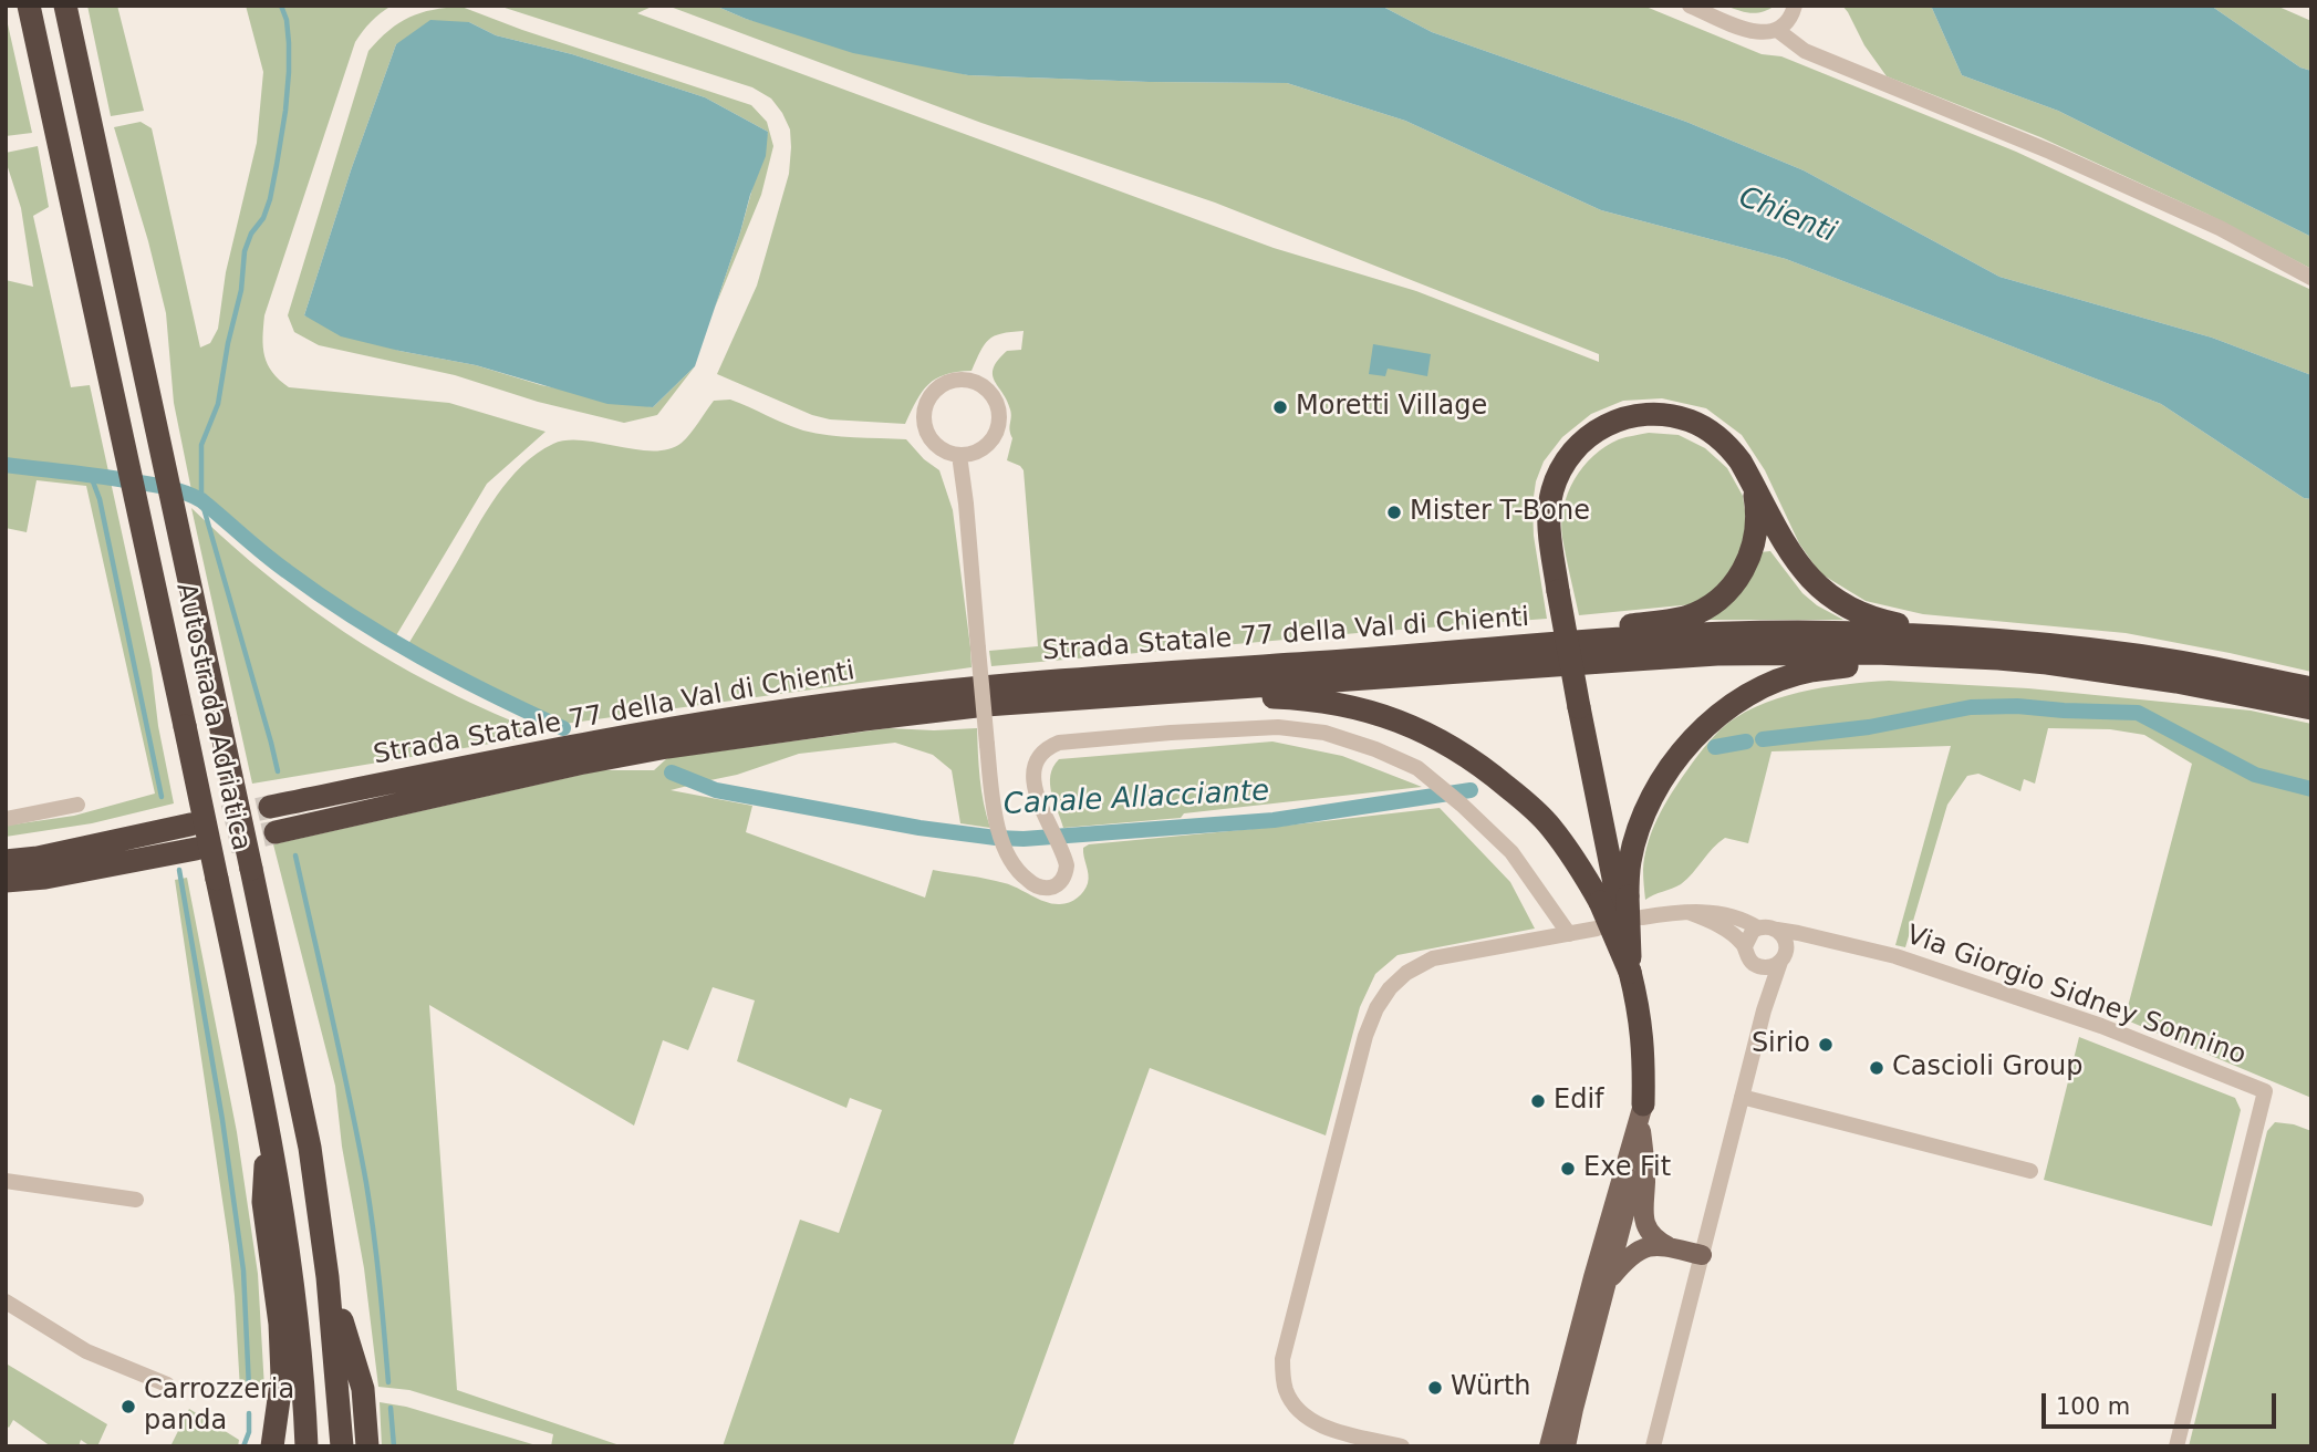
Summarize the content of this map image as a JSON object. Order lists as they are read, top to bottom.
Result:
{
  "streets": {
    "highway": ["Strada Statale 77 della Val di Chienti", "Autostrada Adriatica"],
    "street": ["Via Giorgio Sidney Sonnino"]
  },
  "water": ["Chienti", "Canale Allacciante"],
  "places": [
    "Moretti Village",
    "Mister T-Bone",
    "Sirio",
    "Cascioli Group",
    "Edif",
    "Exe Fit",
    "Würth",
    "Carrozzeria panda"
  ],
  "scale_bar": "100 m"
}
